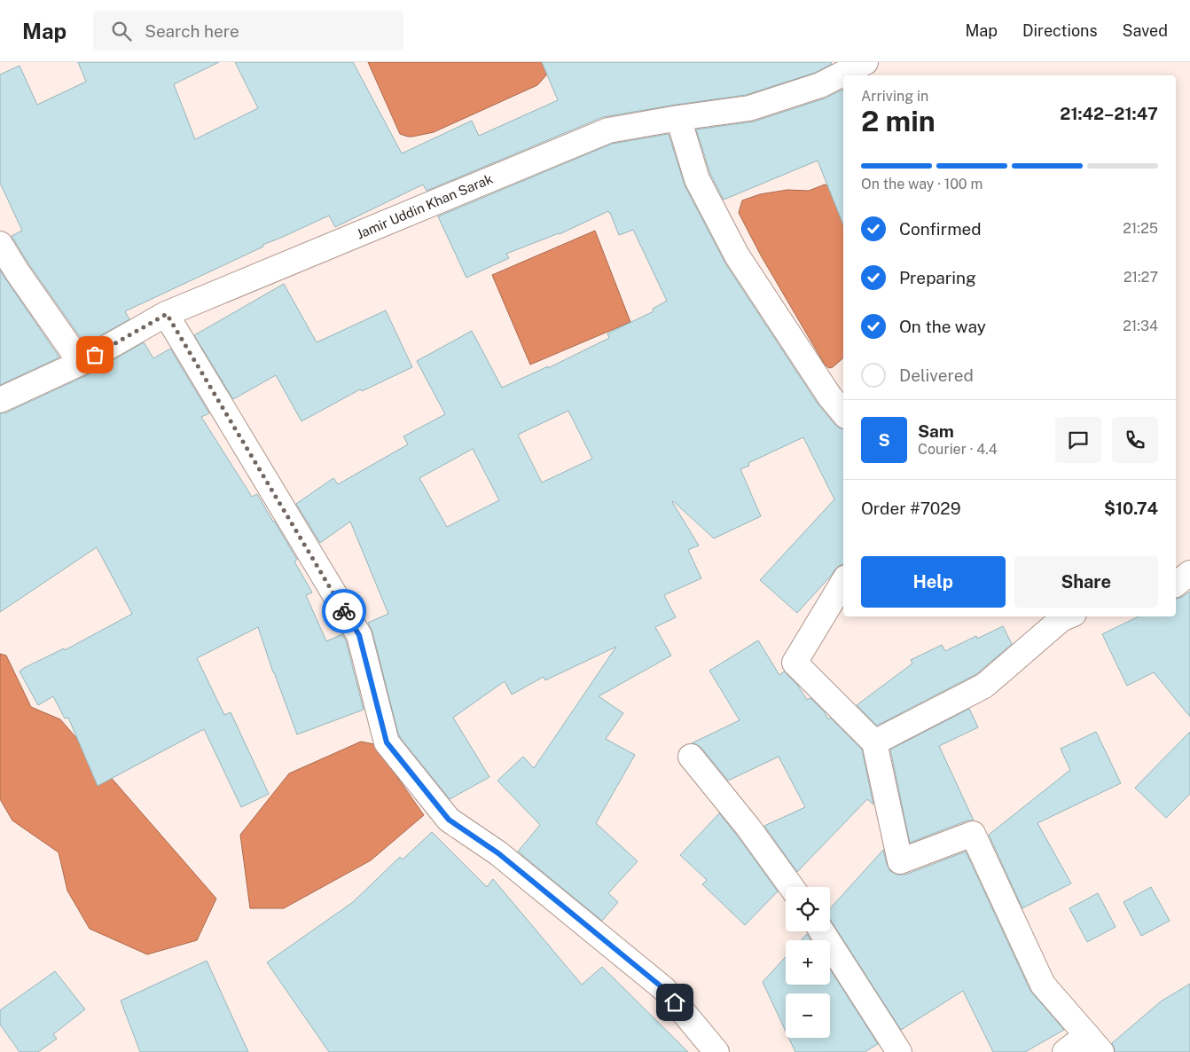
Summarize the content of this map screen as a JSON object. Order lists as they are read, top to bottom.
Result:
{
  "streets": {
    "street": ["Jamir Uddin Khan Sarak"]
  },
  "page": {
    "header": "Map",
    "search": "Search here",
    "nav": ["Map", "Directions", "Saved"],
    "heading": ["2 min", "Arriving in", "21:42–21:47"],
    "panel": [
      "Sam",
      "Courier · 4.4",
      "Order #7029",
      "$10.74"
    ],
    "bar": "On the way · 100 m",
    "list": [
      ["Confirmed", "21:25"],
      ["Preparing", "21:27"],
      ["On the way", "21:34"],
      "Delivered"
    ],
    "round": "S",
    "buttons": ["Help", "Share"],
    "map_buttons": ["+", "−"]
  }
}
